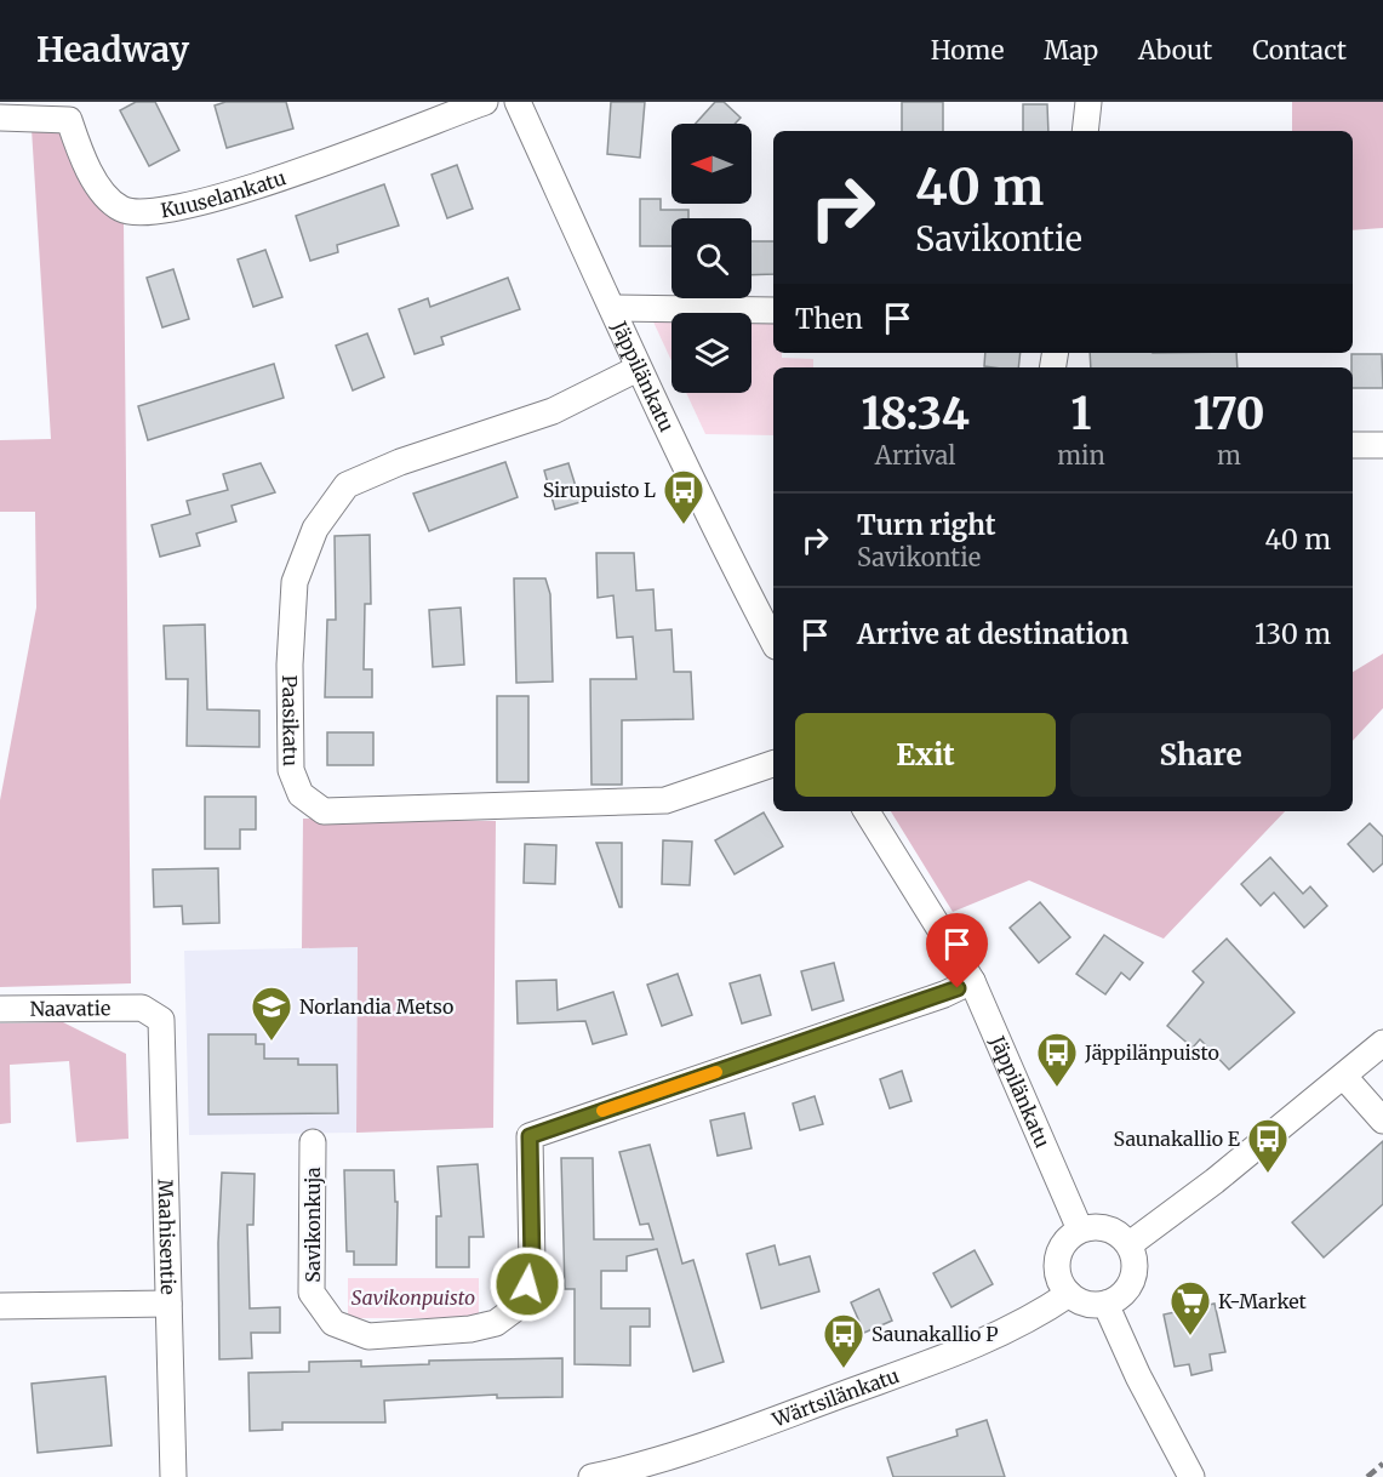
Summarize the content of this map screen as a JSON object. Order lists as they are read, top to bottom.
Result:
{
  "streets": {
    "street": [
      "Kuuselankatu",
      "Jäppilänkatu",
      "Paasikatu",
      "Naavatie",
      "Savikonkuja",
      "Maahisentie",
      "Wärtsilänkatu"
    ]
  },
  "crossings": [
    ["Jäppilänkatu", "Paasikatu"],
    ["Jäppilänkatu", "Savikonkuja"],
    ["Jäppilänkatu", "Wärtsilänkatu"],
    ["Naavatie", "Maahisentie"]
  ],
  "parks": ["Savikonpuisto"],
  "places": {
    "bus stop": [
      "Sirupuisto L",
      "Jäppilänpuisto",
      "Saunakallio E",
      "Saunakallio P"
    ],
    "school or university": ["Norlandia Metso"],
    "supermarket": ["K-Market"]
  },
  "north": "left",
  "page": {
    "header": "Headway",
    "nav": [
      "Home",
      "Map",
      "About",
      "Contact"
    ],
    "turn": ["40 m", "Savikontie"],
    "then": "Then",
    "eta": [
      "18:34",
      "Arrival",
      "1",
      "min",
      "170",
      "m"
    ],
    "list": [
      {
        "name": "Turn right",
        "note": "Savikontie",
        "value": "40 m"
      },
      {
        "name": "Arrive at destination",
        "value": "130 m"
      }
    ],
    "buttons": ["Exit", "Share"]
  }
}
